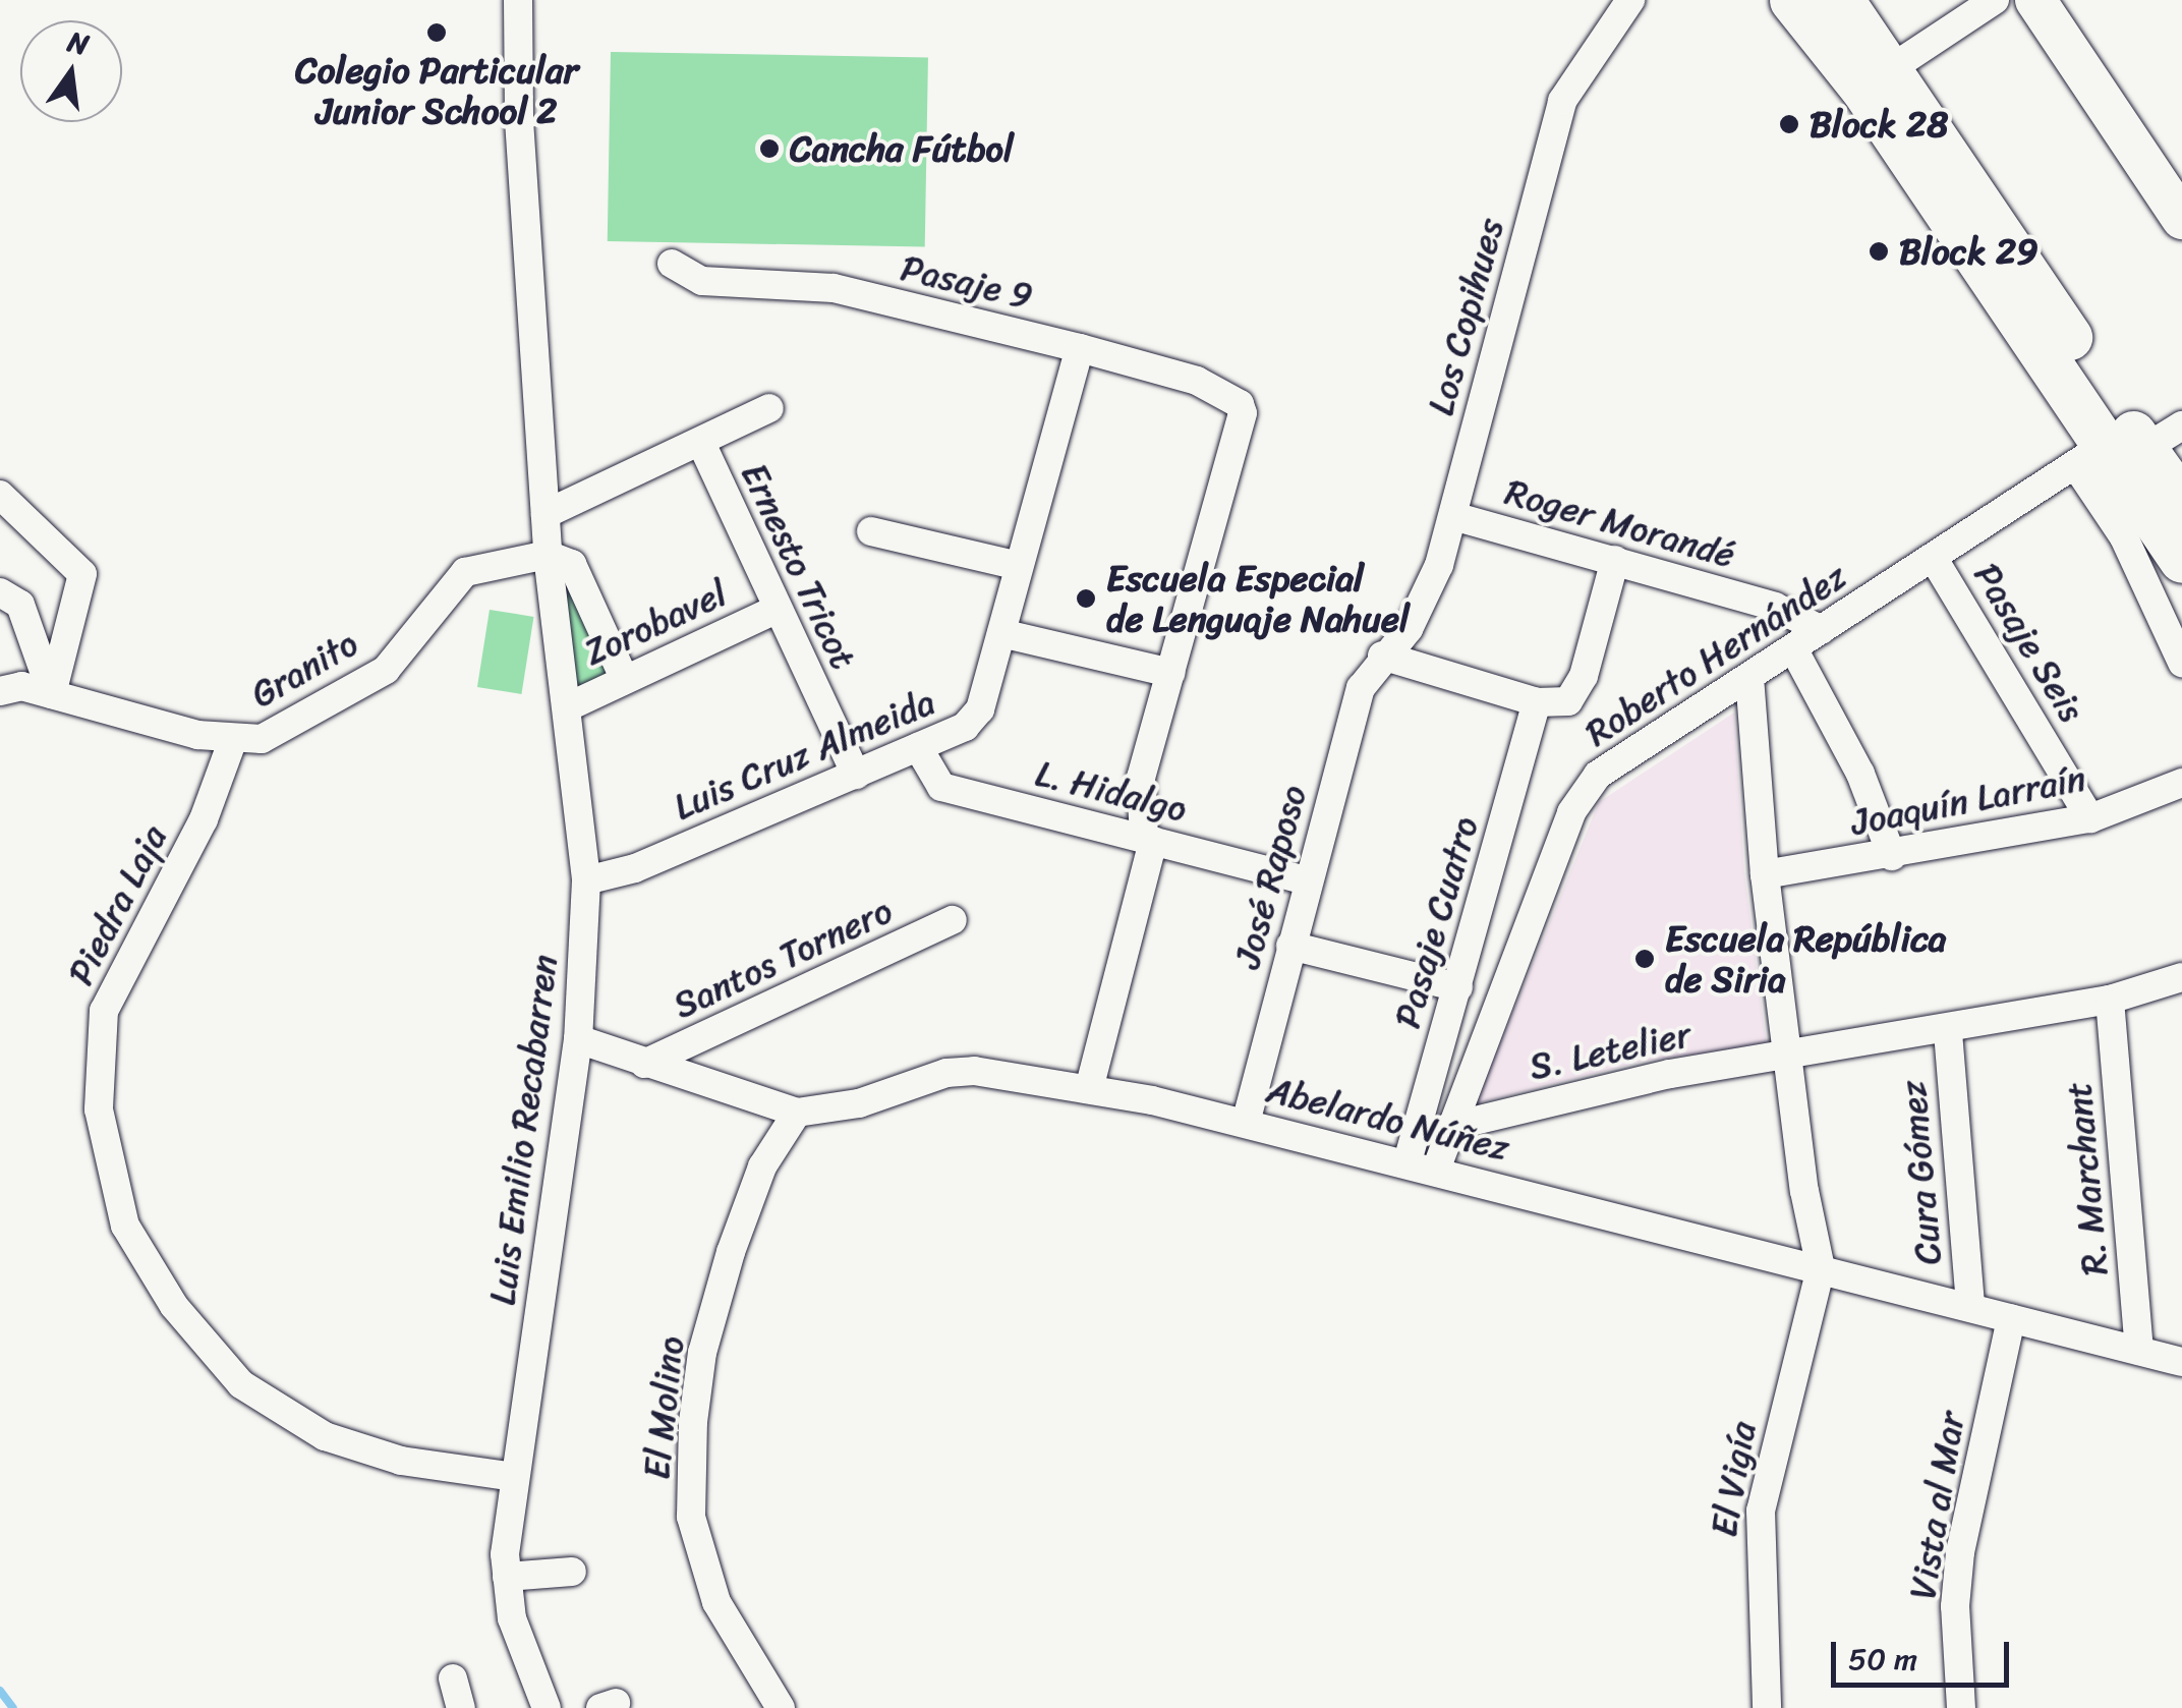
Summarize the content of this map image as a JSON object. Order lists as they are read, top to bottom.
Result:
{
  "streets": {
    "street": [
      "Pasaje 9",
      "Los Copihues",
      "Roger Morandé",
      "Ernesto Tricot",
      "Zorobavel",
      "Pasaje Seis",
      "Roberto Hernández",
      "Granito",
      "Luis Cruz Almeida",
      "L. Hidalgo",
      "Joaquín Larraín",
      "José Raposo",
      "Piedra Laja",
      "Pasaje Cuatro",
      "Santos Tornero",
      "S. Letelier",
      "Abelardo Núñez",
      "Luis Emilio Recabarren",
      "Cura Gómez",
      "R. Marchant",
      "El Molino",
      "El Vigía",
      "Vista al Mar"
    ]
  },
  "crossings": [
    ["Pasaje 9", "Luis Cruz Almeida"],
    ["Los Copihues", "Roger Morandé"],
    ["Los Copihues", "José Raposo"],
    ["Roger Morandé", "Roberto Hernández"],
    ["Ernesto Tricot", "Zorobavel"],
    ["Ernesto Tricot", "Luis Cruz Almeida"],
    ["Zorobavel", "Luis Emilio Recabarren"],
    ["Pasaje Seis", "Roberto Hernández"],
    ["Pasaje Seis", "Joaquín Larraín"],
    ["Roberto Hernández", "S. Letelier"],
    ["Roberto Hernández", "Abelardo Núñez"],
    ["Granito", "Piedra Laja"],
    ["Granito", "Luis Emilio Recabarren"],
    ["Luis Cruz Almeida", "L. Hidalgo"],
    ["Luis Cruz Almeida", "Luis Emilio Recabarren"],
    ["L. Hidalgo", "José Raposo"],
    ["José Raposo", "Abelardo Núñez"],
    ["Piedra Laja", "Luis Emilio Recabarren"],
    ["Pasaje Cuatro", "Abelardo Núñez"],
    ["Santos Tornero", "Abelardo Núñez"],
    ["S. Letelier", "Cura Gómez"],
    ["S. Letelier", "R. Marchant"],
    ["Abelardo Núñez", "Luis Emilio Recabarren"],
    ["Abelardo Núñez", "Cura Gómez"],
    ["Abelardo Núñez", "R. Marchant"],
    ["Abelardo Núñez", "El Molino"],
    ["Abelardo Núñez", "El Vigía"],
    ["Abelardo Núñez", "Vista al Mar"]
  ],
  "places": [
    "Colegio Particular Junior School 2",
    "Block 28",
    "Cancha Fútbol",
    "Block 29",
    "Escuela Especial de Lenguaje Nahuel",
    "Escuela República de Siria"
  ],
  "scale_bar": "50 m",
  "north": "top"
}
